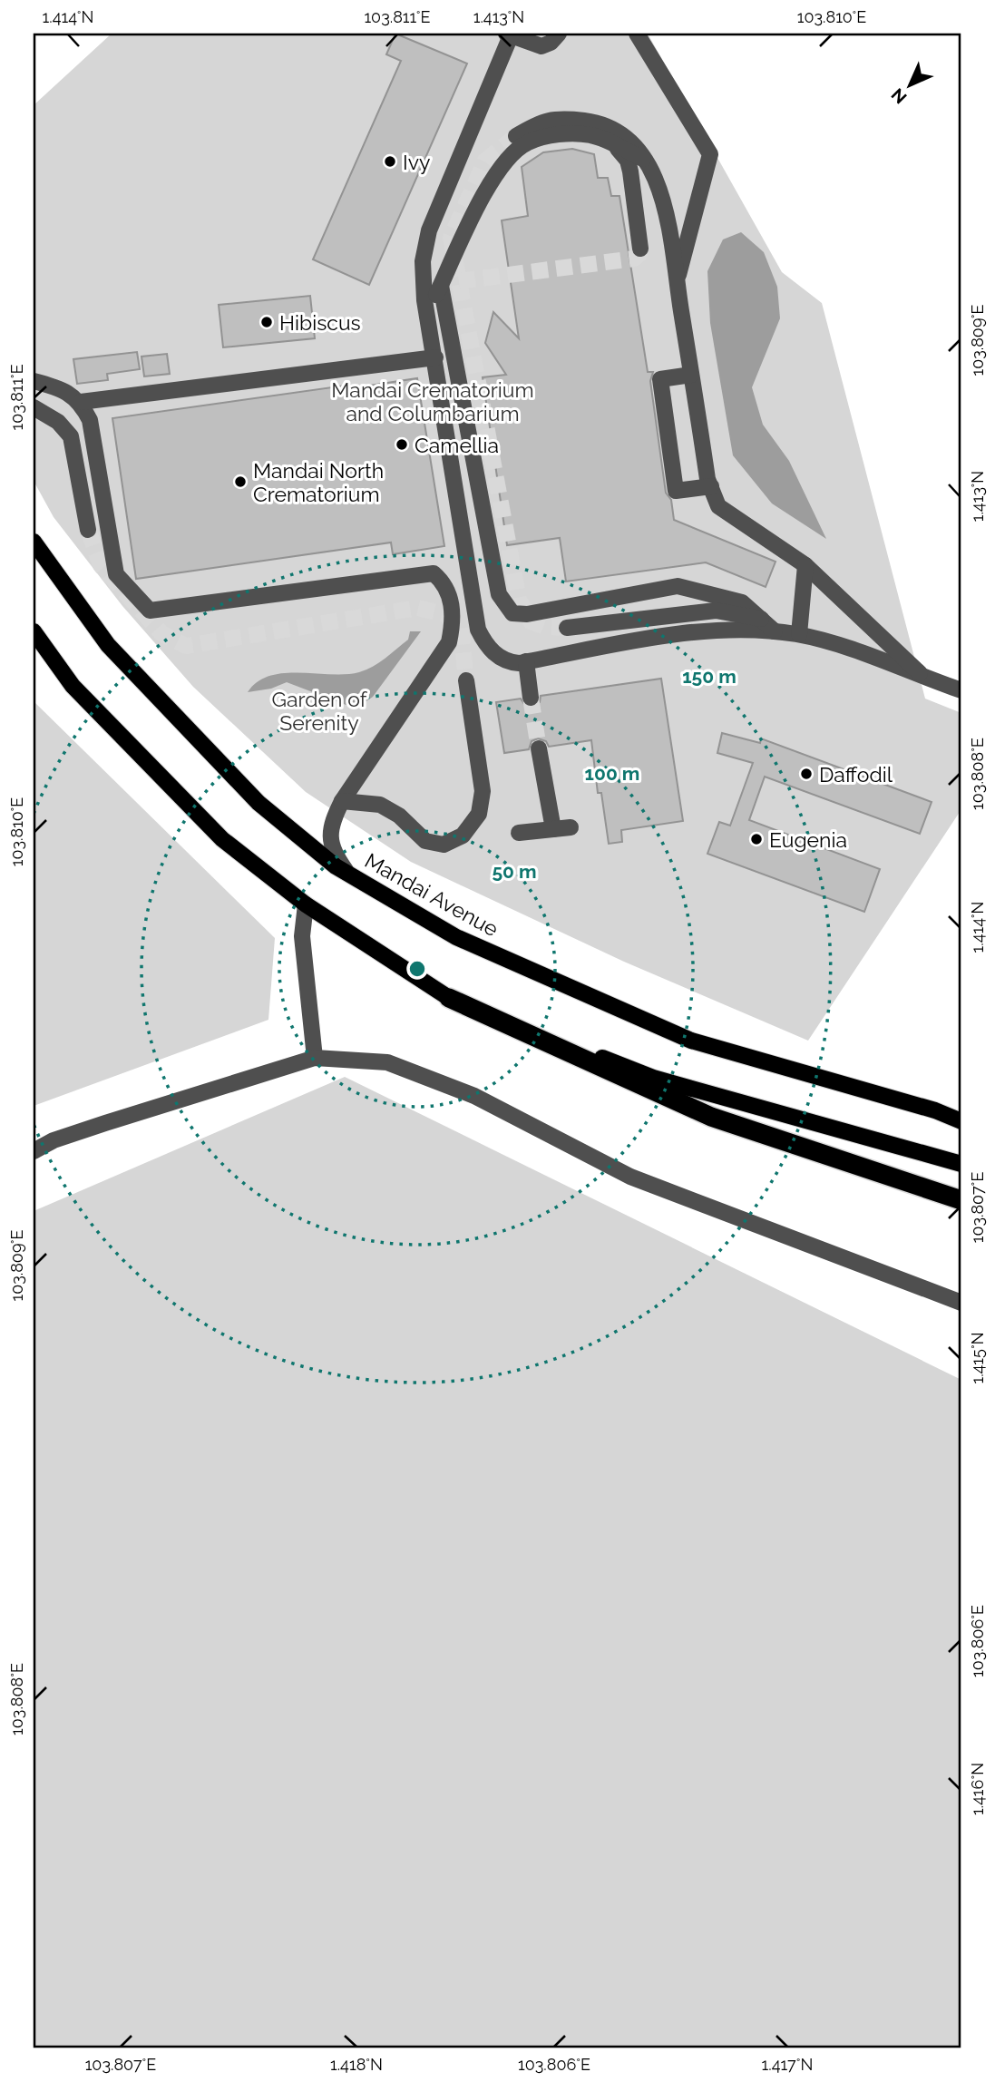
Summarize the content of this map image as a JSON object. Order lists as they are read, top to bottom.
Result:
{
  "streets": {
    "main road": ["Mandai Avenue"]
  },
  "parks": ["Mandai Crematorium and Columbarium", "Garden of Serenity"],
  "places": [
    "Ivy",
    "Hibiscus",
    "Camellia",
    "Mandai North Crematorium",
    "Daffodil",
    "Eugenia"
  ],
  "north": "bottom left",
  "coordinates": [
    "1.414°N",
    "103.811°E",
    "1.413°N",
    "103.810°E",
    "103.809°E",
    "103.808°E",
    "103.807°E",
    "1.415°N",
    "103.806°E",
    "1.416°N",
    "1.418°N",
    "1.417°N"
  ],
  "rings": ["150 m", "100 m", "50 m"]
}
